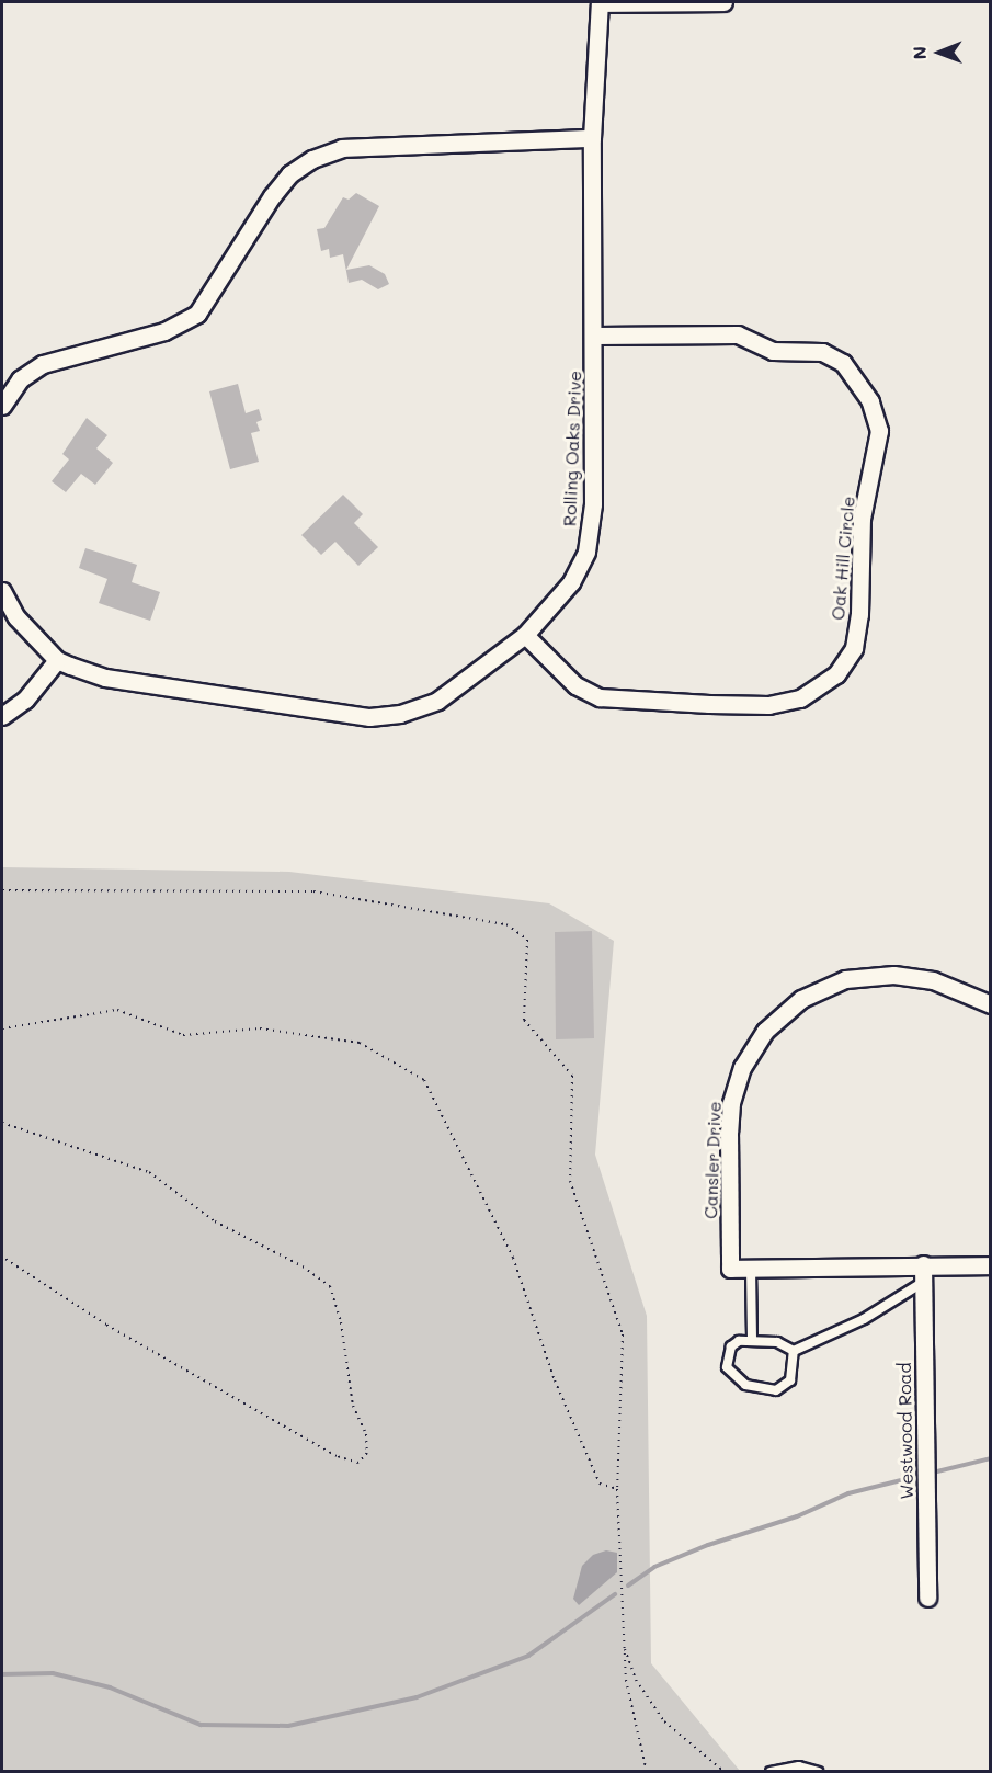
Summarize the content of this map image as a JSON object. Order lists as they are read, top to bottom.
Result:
{
  "streets": {
    "street": [
      "Rolling Oaks Drive",
      "Oak Hill Circle",
      "Cansler Drive",
      "Westwood Road"
    ]
  },
  "crossings": [
    ["Rolling Oaks Drive", "Oak Hill Circle"]
  ],
  "north": "left"
}
